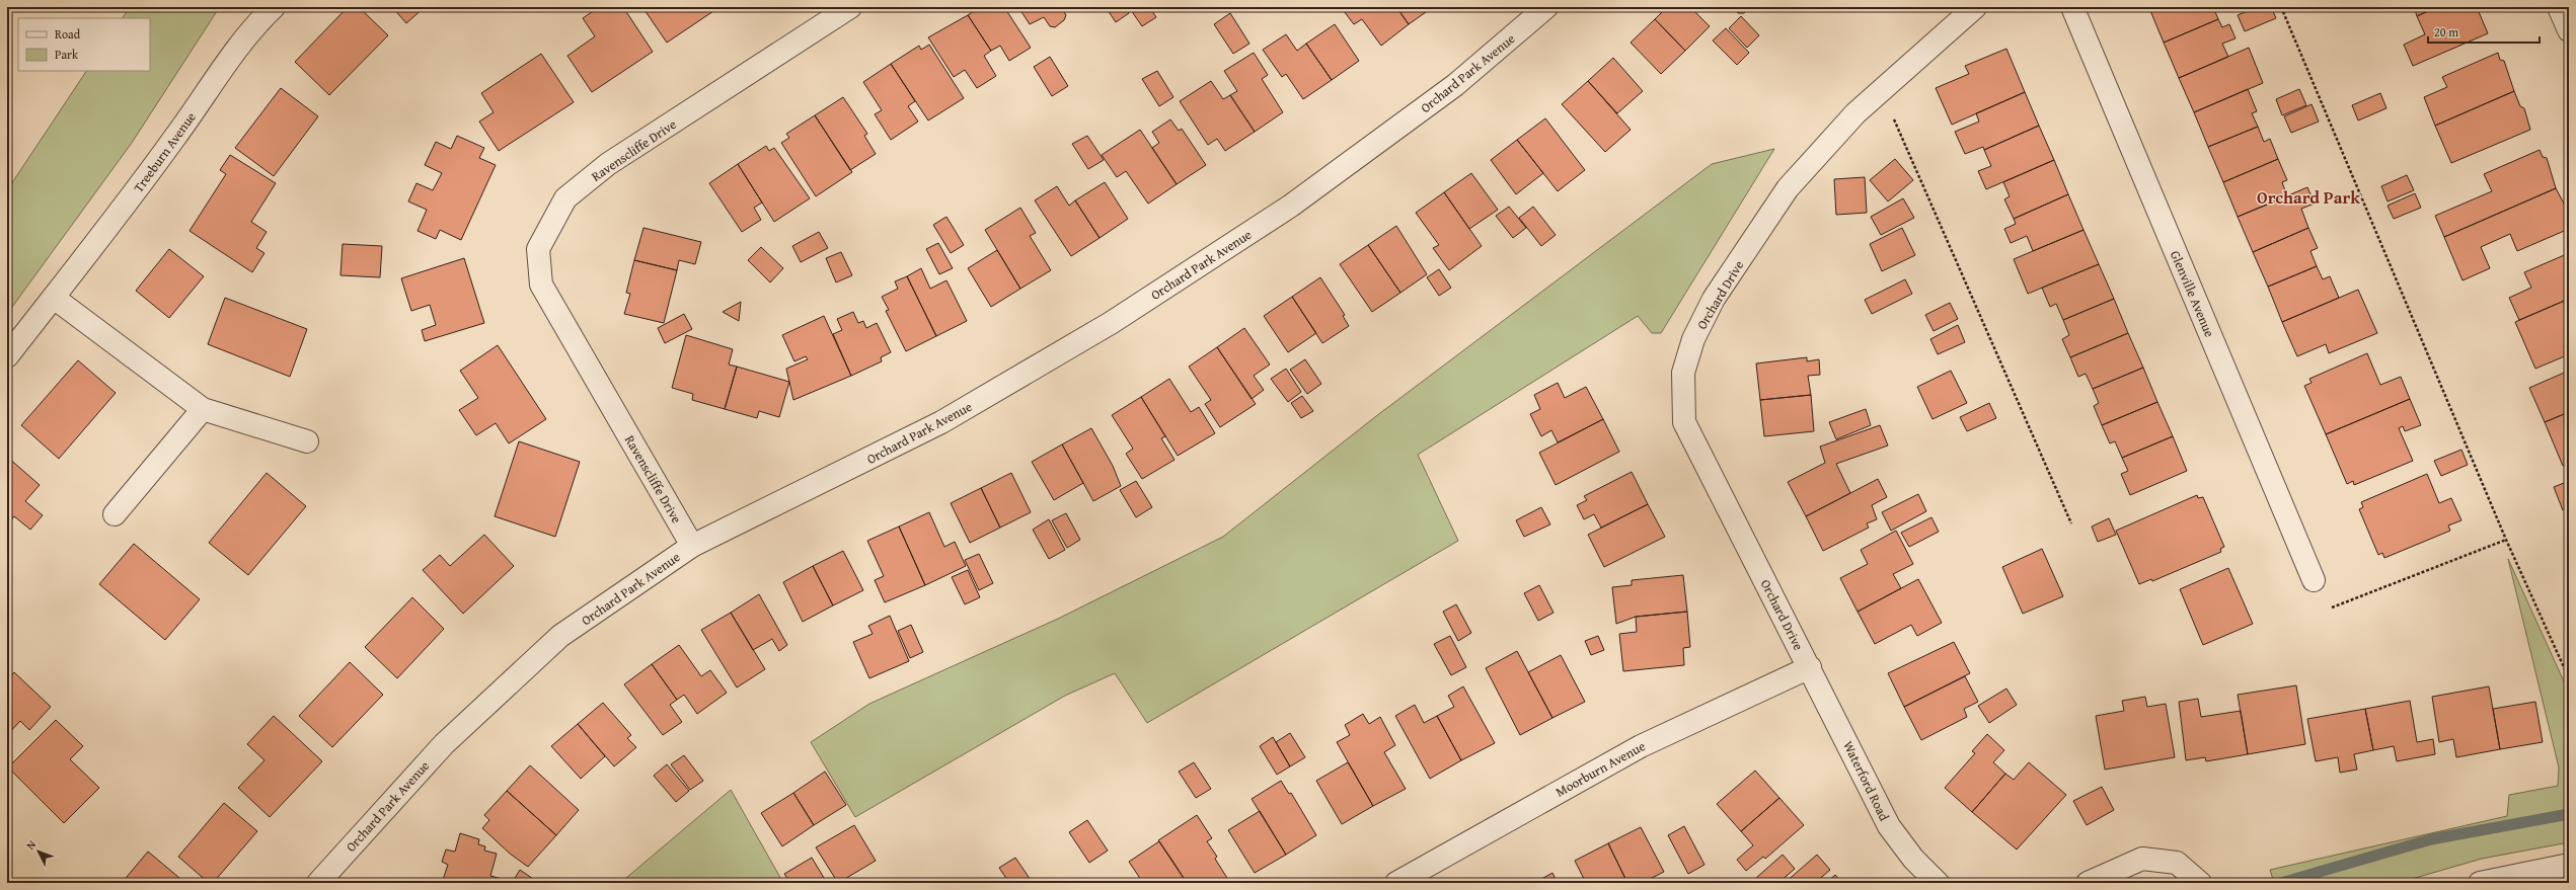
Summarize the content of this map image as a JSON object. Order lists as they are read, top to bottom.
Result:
{
  "streets": {
    "street": [
      "Orchard Park Avenue",
      "Ravenscliffe Drive",
      "Treeburn Avenue",
      "Glenville Avenue",
      "Orchard Drive",
      "Moorburn Avenue",
      "Waterford Road"
    ]
  },
  "crossings": [
    ["Orchard Park Avenue", "Ravenscliffe Drive"],
    ["Orchard Drive", "Moorburn Avenue"],
    ["Orchard Drive", "Waterford Road"],
    ["Moorburn Avenue", "Waterford Road"]
  ],
  "districts": ["Orchard Park"],
  "legend": ["Road", "Park"],
  "scale_bar": "20 m",
  "north": "top left"
}
